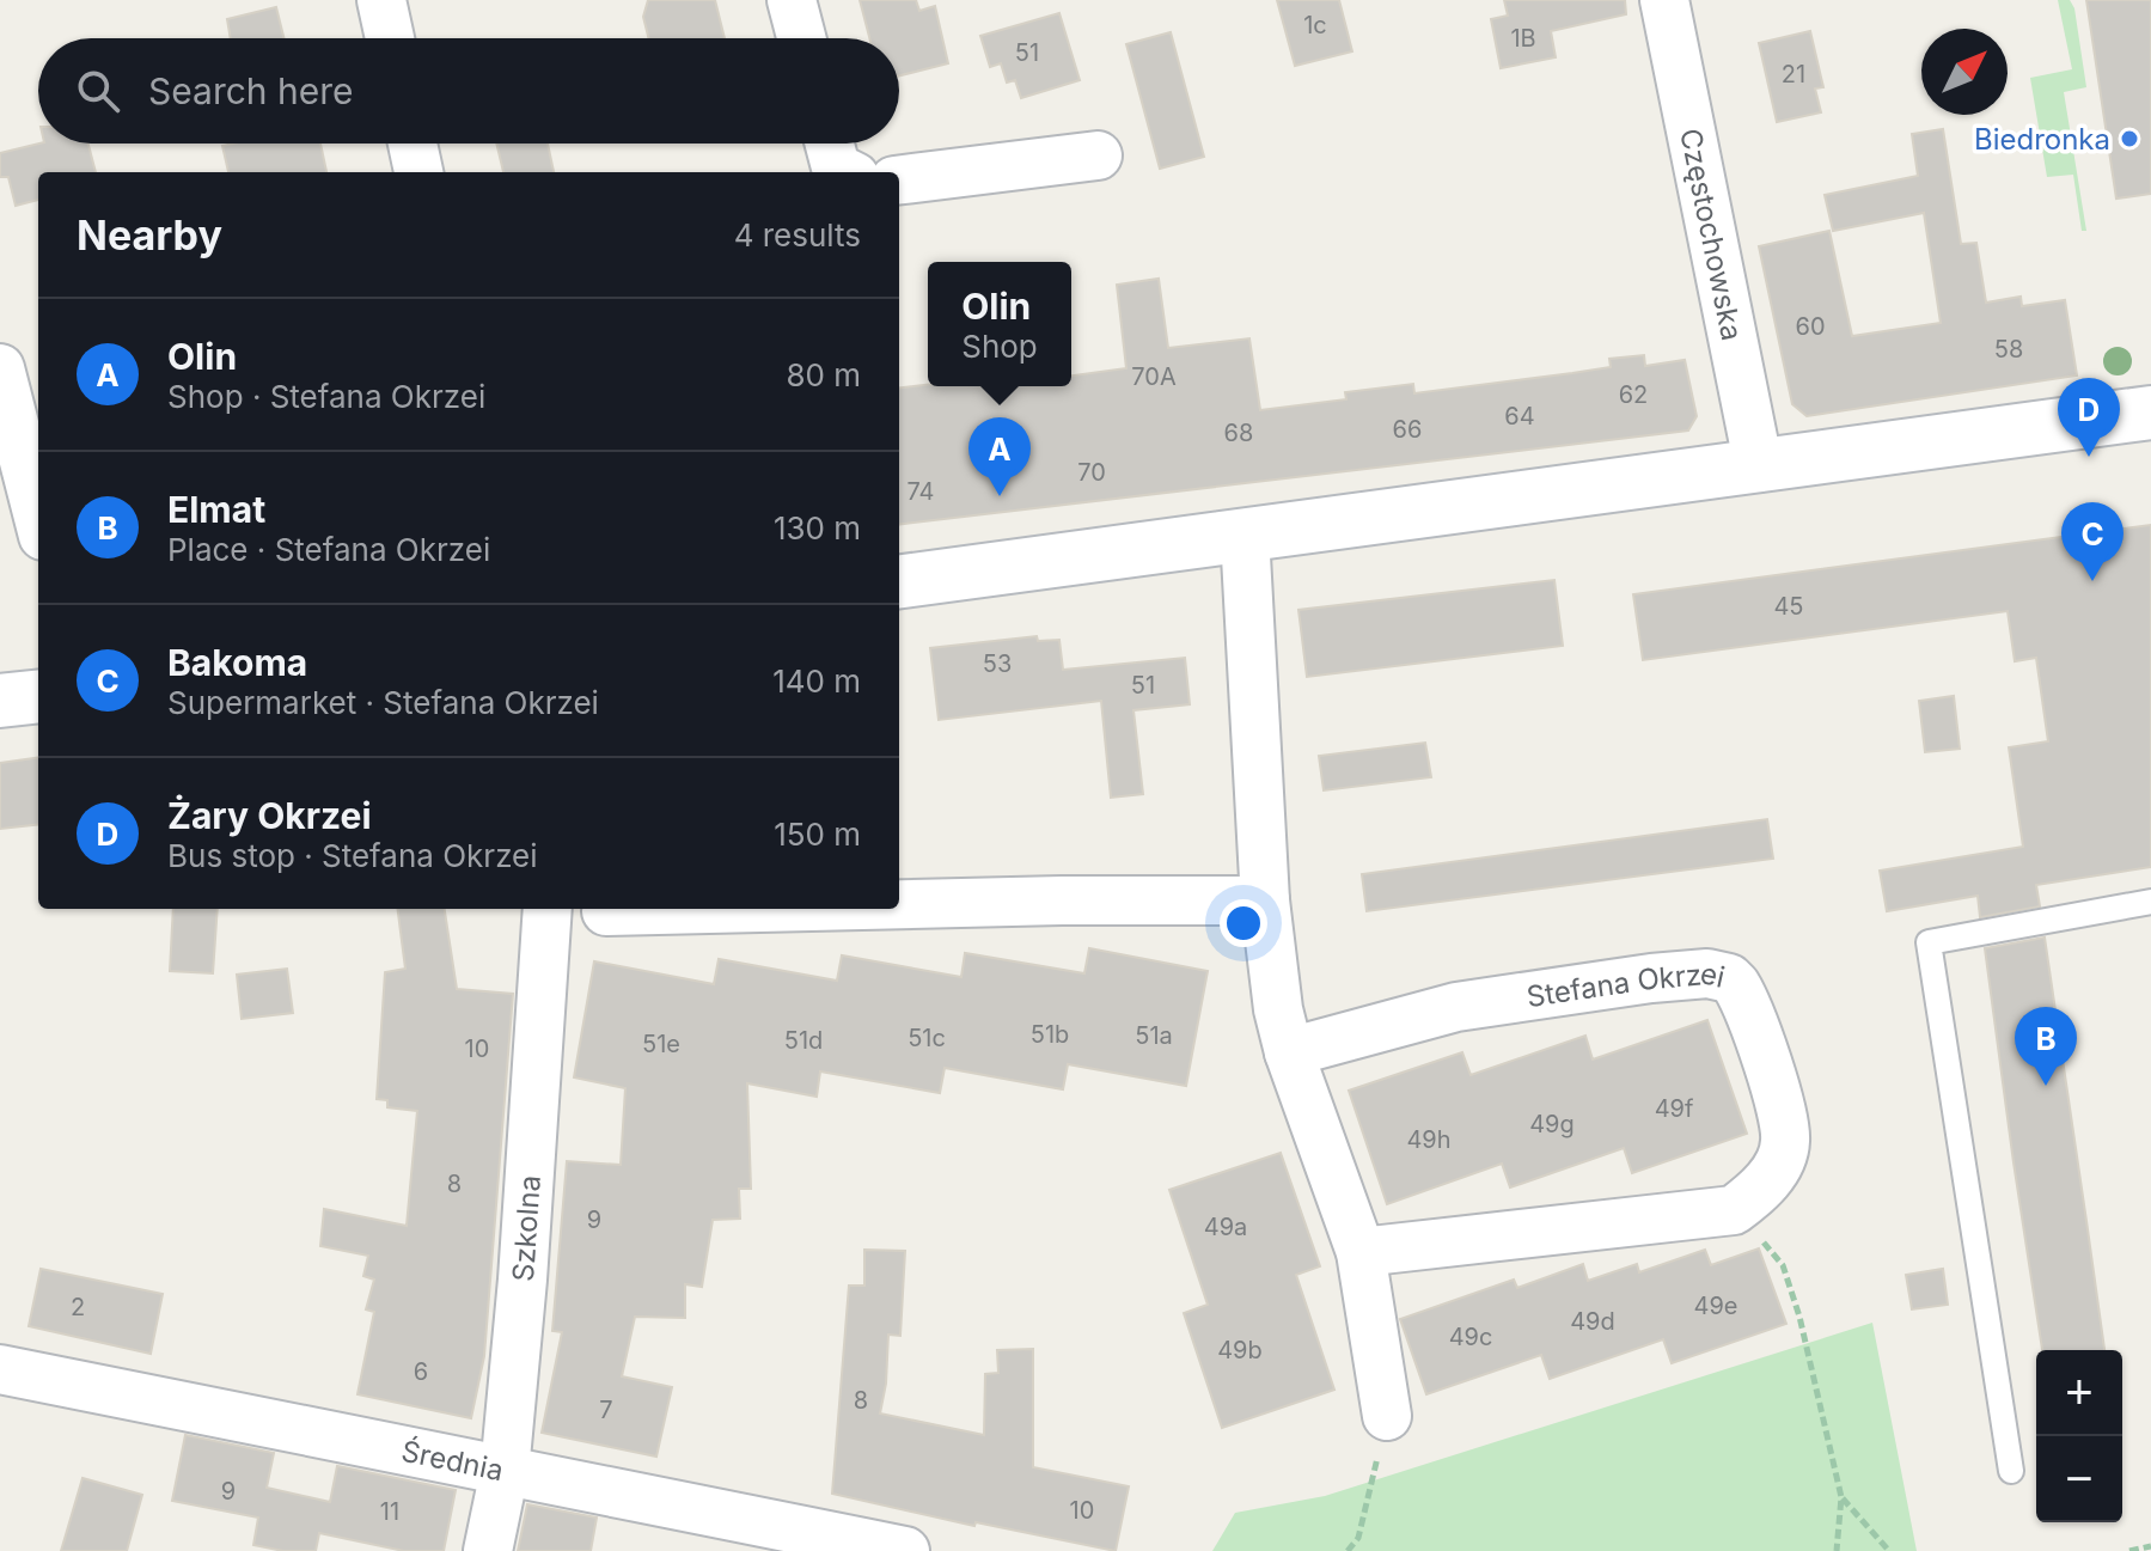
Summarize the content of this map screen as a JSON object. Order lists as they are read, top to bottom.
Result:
{
  "streets": {
    "street": [
      "Częstochowska",
      "Stefana Okrzei",
      "Szkolna",
      "Średnia"
    ]
  },
  "crossings": [
    ["Szkolna", "Średnia"]
  ],
  "places": ["Biedronka"],
  "house_numbers": [
    "1c",
    "1B",
    "51",
    "21",
    "60",
    "58",
    "70A",
    "62",
    "64",
    "66",
    "68",
    "70",
    "74",
    "45",
    "53",
    "51",
    "51b",
    "51a",
    "51c",
    "51d",
    "51e",
    "10",
    "49f",
    "49g",
    "49h",
    "8",
    "9",
    "49a",
    "49e",
    "2",
    "49d",
    "49c",
    "49b",
    "6",
    "8",
    "7",
    "9",
    "10",
    "11"
  ],
  "north": "top right",
  "page": {
    "search": "Search here",
    "heading": ["Nearby", "4 results"],
    "popup": ["Olin", "Shop"],
    "list": [
      {
        "mark": "A",
        "name": "Olin",
        "note": "Shop · Stefana Okrzei",
        "value": "80 m"
      },
      {
        "mark": "B",
        "name": "Elmat",
        "note": "Place · Stefana Okrzei",
        "value": "130 m"
      },
      {
        "mark": "C",
        "name": "Bakoma",
        "note": "Supermarket · Stefana Okrzei",
        "value": "140 m"
      },
      {
        "mark": "D",
        "name": "Żary Okrzei",
        "note": "Bus stop · Stefana Okrzei",
        "value": "150 m"
      }
    ],
    "pins": [
      "D",
      "A",
      "C",
      "B"
    ],
    "map_buttons": ["+", "−"]
  }
}
